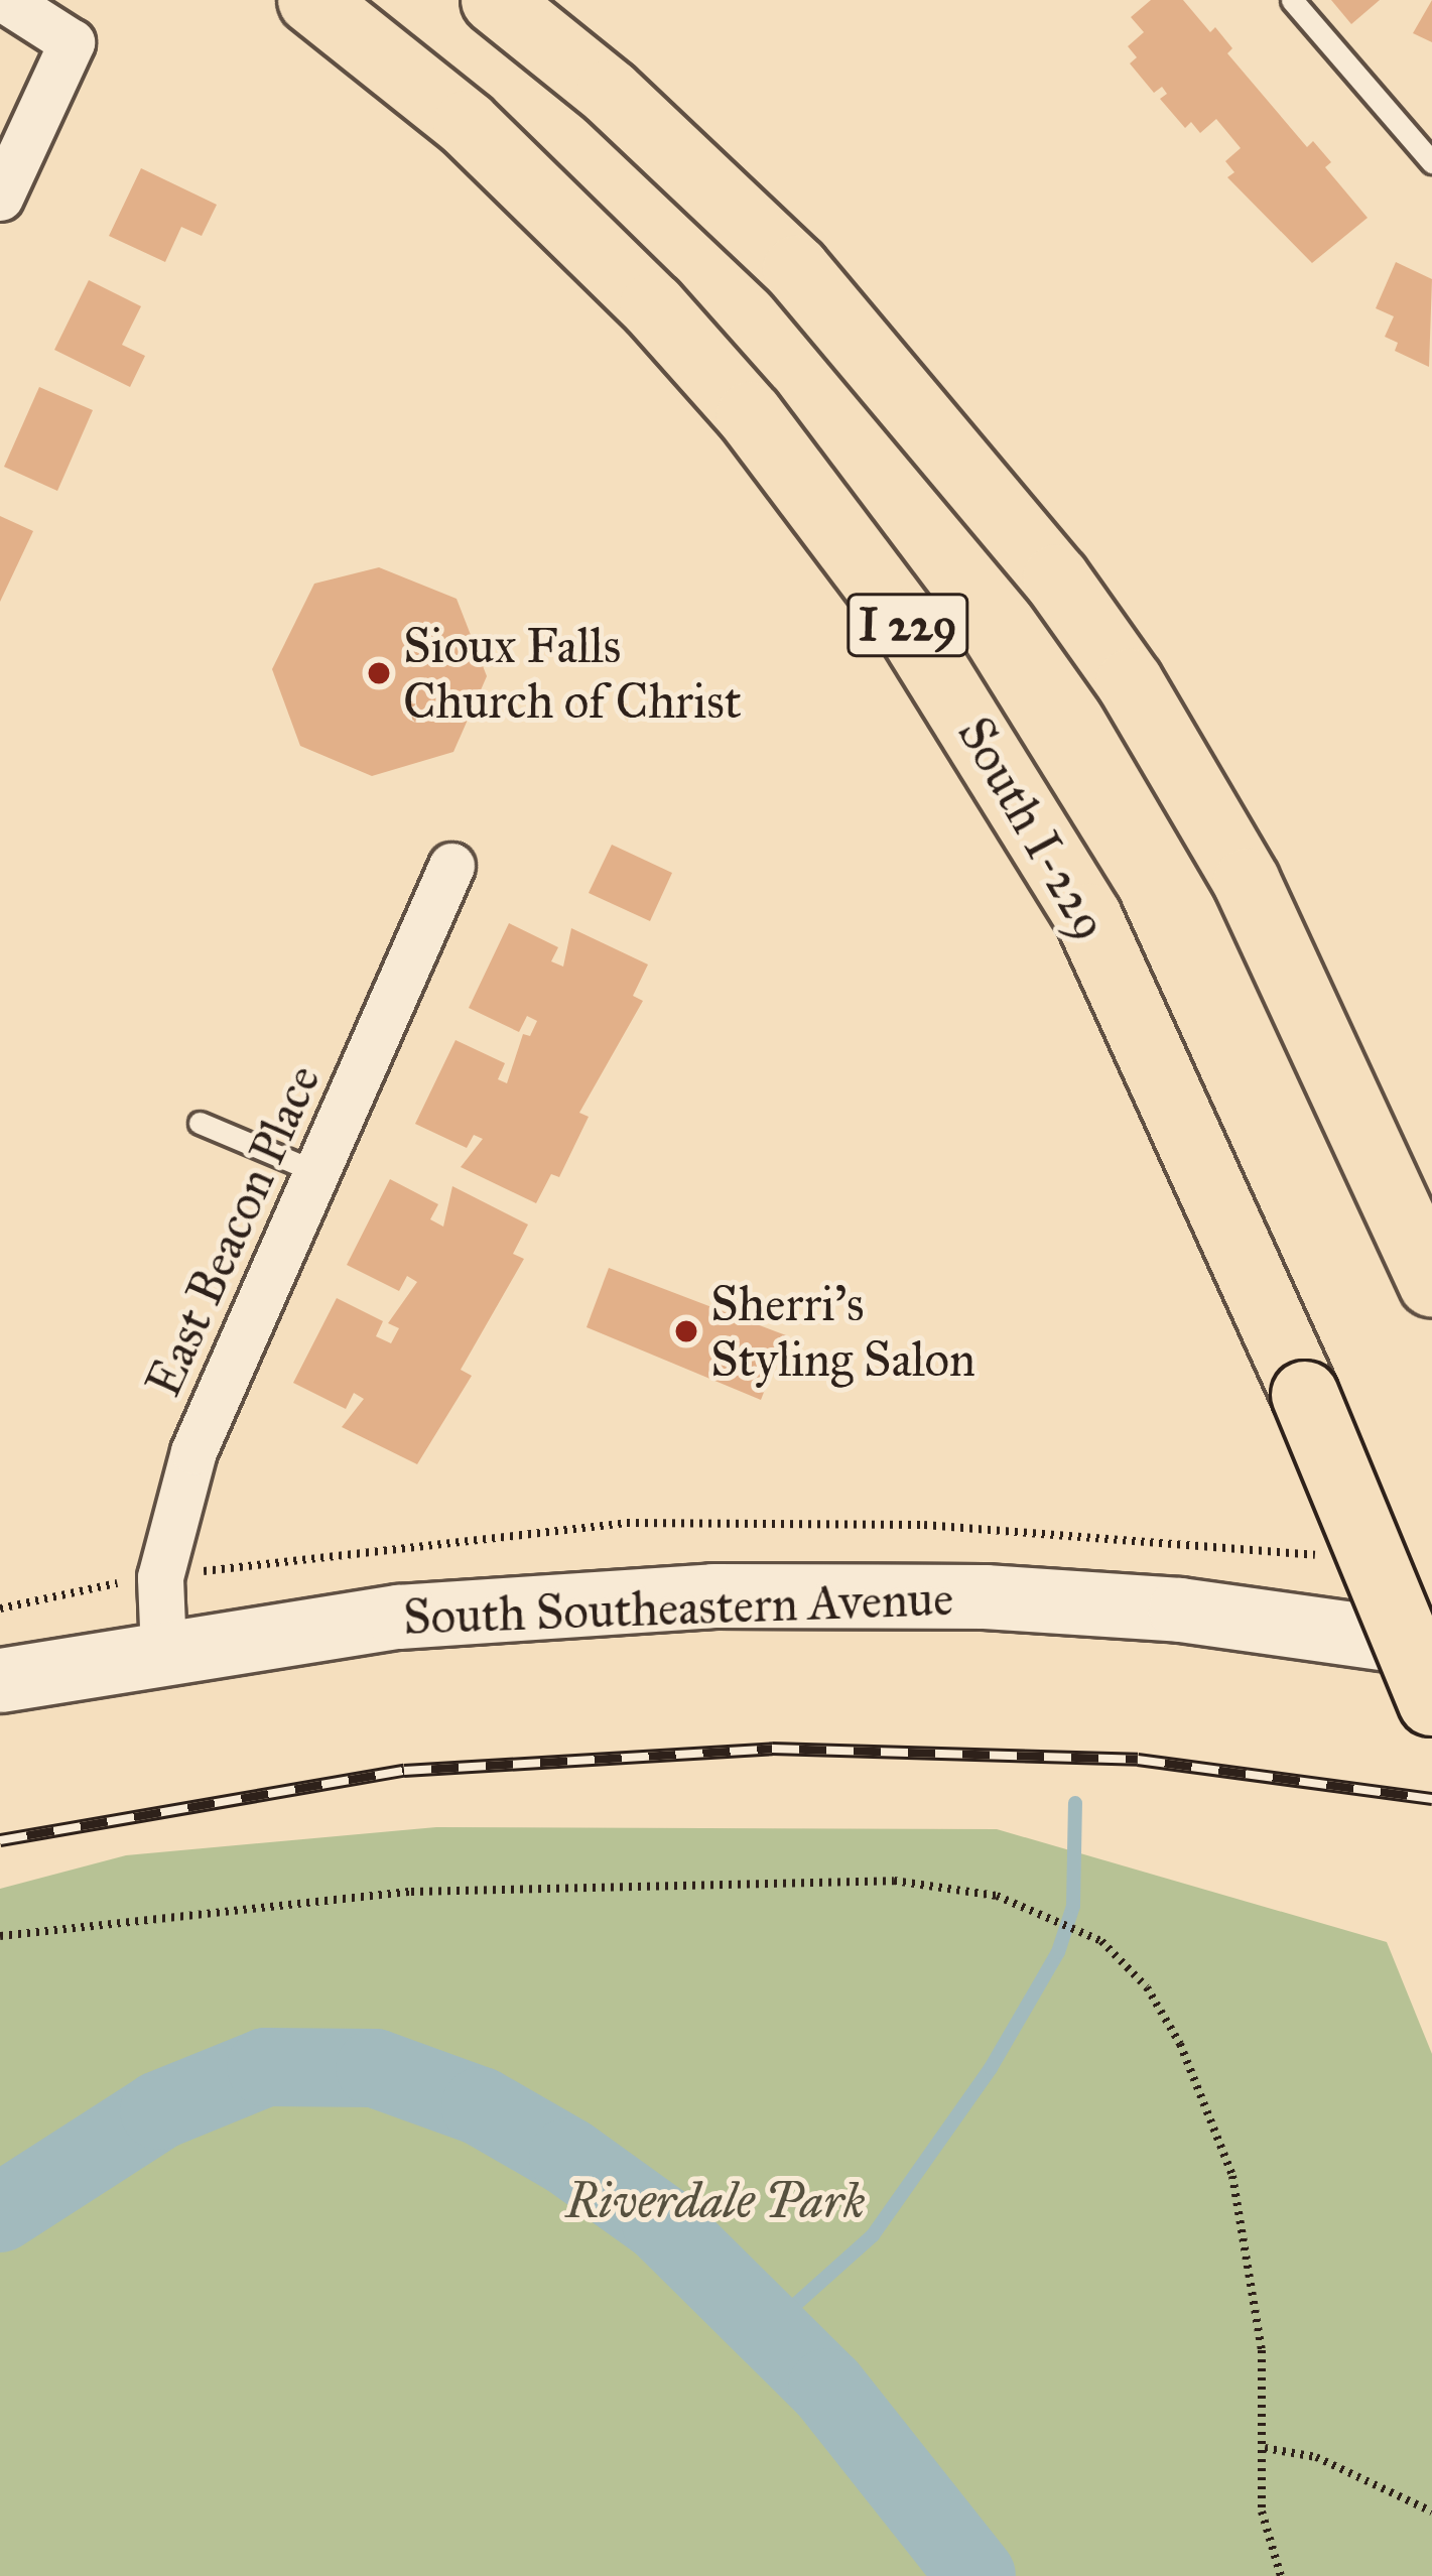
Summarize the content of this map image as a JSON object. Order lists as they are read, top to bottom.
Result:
{
  "streets": {
    "highway": ["I 229", "South I-229"],
    "main road": ["South Southeastern Avenue"],
    "street": ["East Beacon Place"]
  },
  "crossings": [
    ["East Beacon Place", "South Southeastern Avenue"]
  ],
  "parks": ["Riverdale Park"],
  "places": ["Sioux Falls Church of Christ", "Sherri's Styling Salon"]
}
